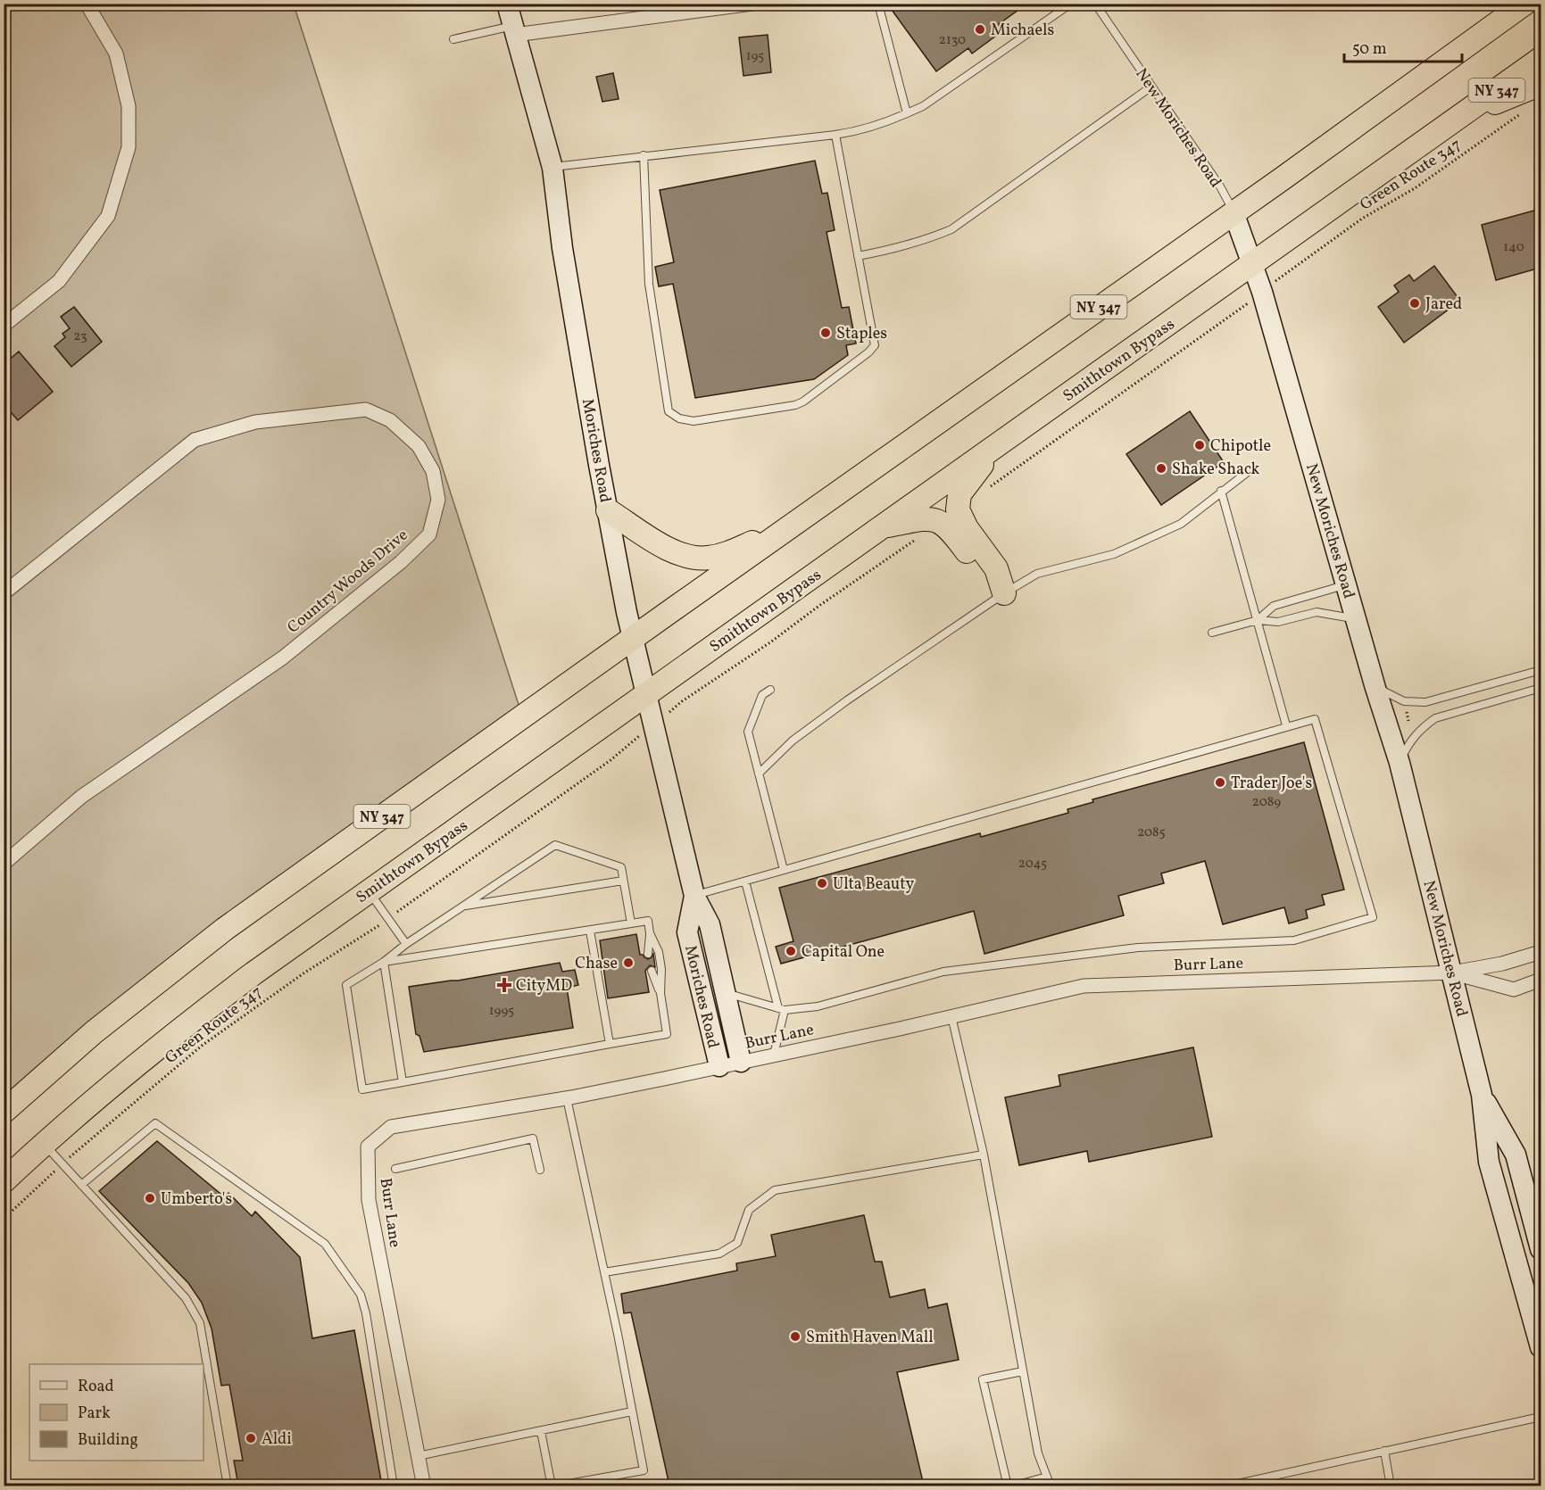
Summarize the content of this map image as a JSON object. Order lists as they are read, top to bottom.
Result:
{
  "streets": {
    "highway": ["NY 347", "Smithtown Bypass"],
    "main road": ["New Moriches Road", "Moriches Road"],
    "street": ["Country Woods Drive", "Burr Lane"],
    "path": ["Green Route 347"]
  },
  "crossings": [
    ["NY 347", "New Moriches Road"],
    ["NY 347", "Moriches Road"],
    ["New Moriches Road", "Smithtown Bypass"],
    ["New Moriches Road", "Burr Lane"],
    ["Smithtown Bypass", "Moriches Road"],
    ["Moriches Road", "Burr Lane"]
  ],
  "places": {
    "other": [
      "Michaels",
      "Jared",
      "Staples",
      "Chipotle",
      "Shake Shack",
      "Trader Joe's",
      "Ulta Beauty",
      "Capital One",
      "Chase",
      "Umberto's",
      "Smith Haven Mall",
      "Aldi"
    ],
    "health": ["CityMD"]
  },
  "house_numbers": [
    "2130",
    "195",
    "140",
    "23",
    "2089",
    "2085",
    "2045",
    "1995"
  ],
  "legend": ["Road", "Park", "Building"],
  "scale_bar": "50 m"
}
